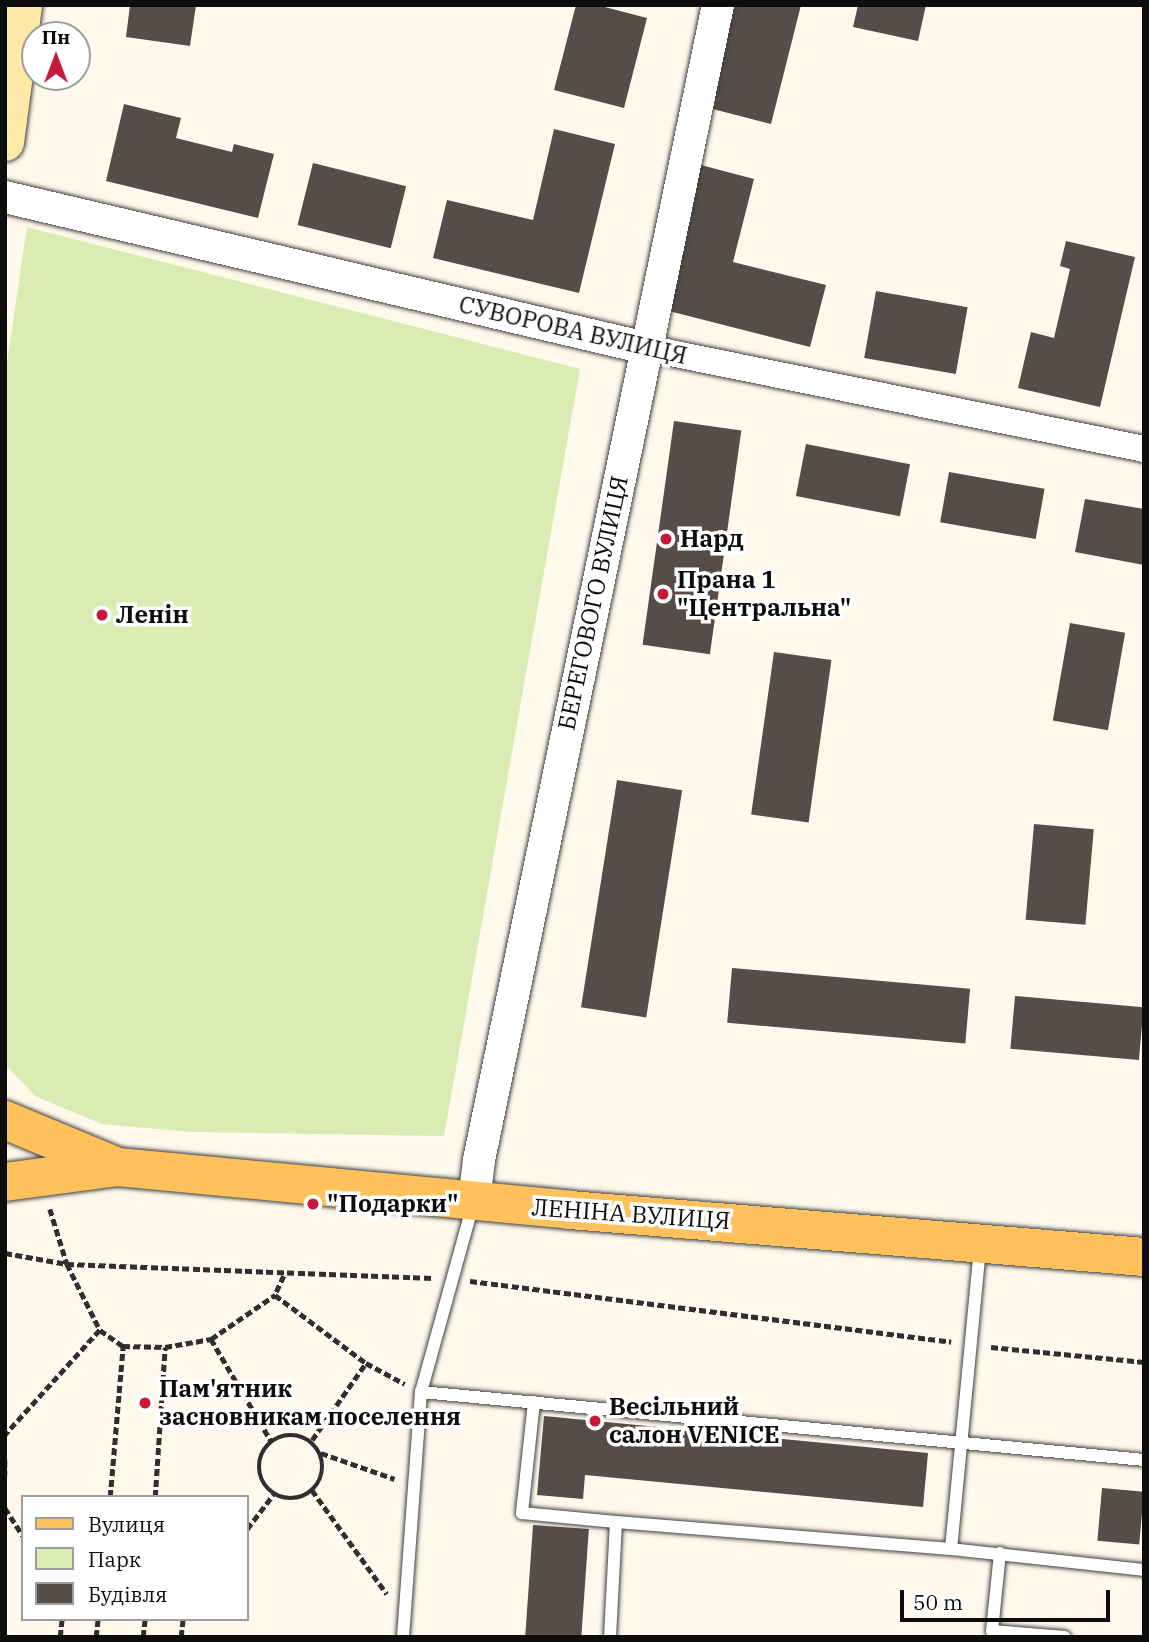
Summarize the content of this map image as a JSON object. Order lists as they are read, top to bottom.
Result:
{
  "streets": {
    "main road": ["ЛЕНІНА ВУЛИЦЯ"],
    "street": ["СУВОРОВА ВУЛИЦЯ", "БЕРЕГОВОГО ВУЛИЦЯ"]
  },
  "crossings": [
    ["СУВОРОВА ВУЛИЦЯ", "БЕРЕГОВОГО ВУЛИЦЯ"],
    ["БЕРЕГОВОГО ВУЛИЦЯ", "ЛЕНІНА ВУЛИЦЯ"]
  ],
  "places": [
    "Нард",
    "Прана 1 \"Центральна\"",
    "Ленін",
    "\"Подарки\"",
    "Пам'ятник засновникам поселення",
    "Весільний салон VENICE"
  ],
  "legend": ["Вулиця", "Парк", "Будівля"],
  "scale_bar": "50 m",
  "north": "top"
}
